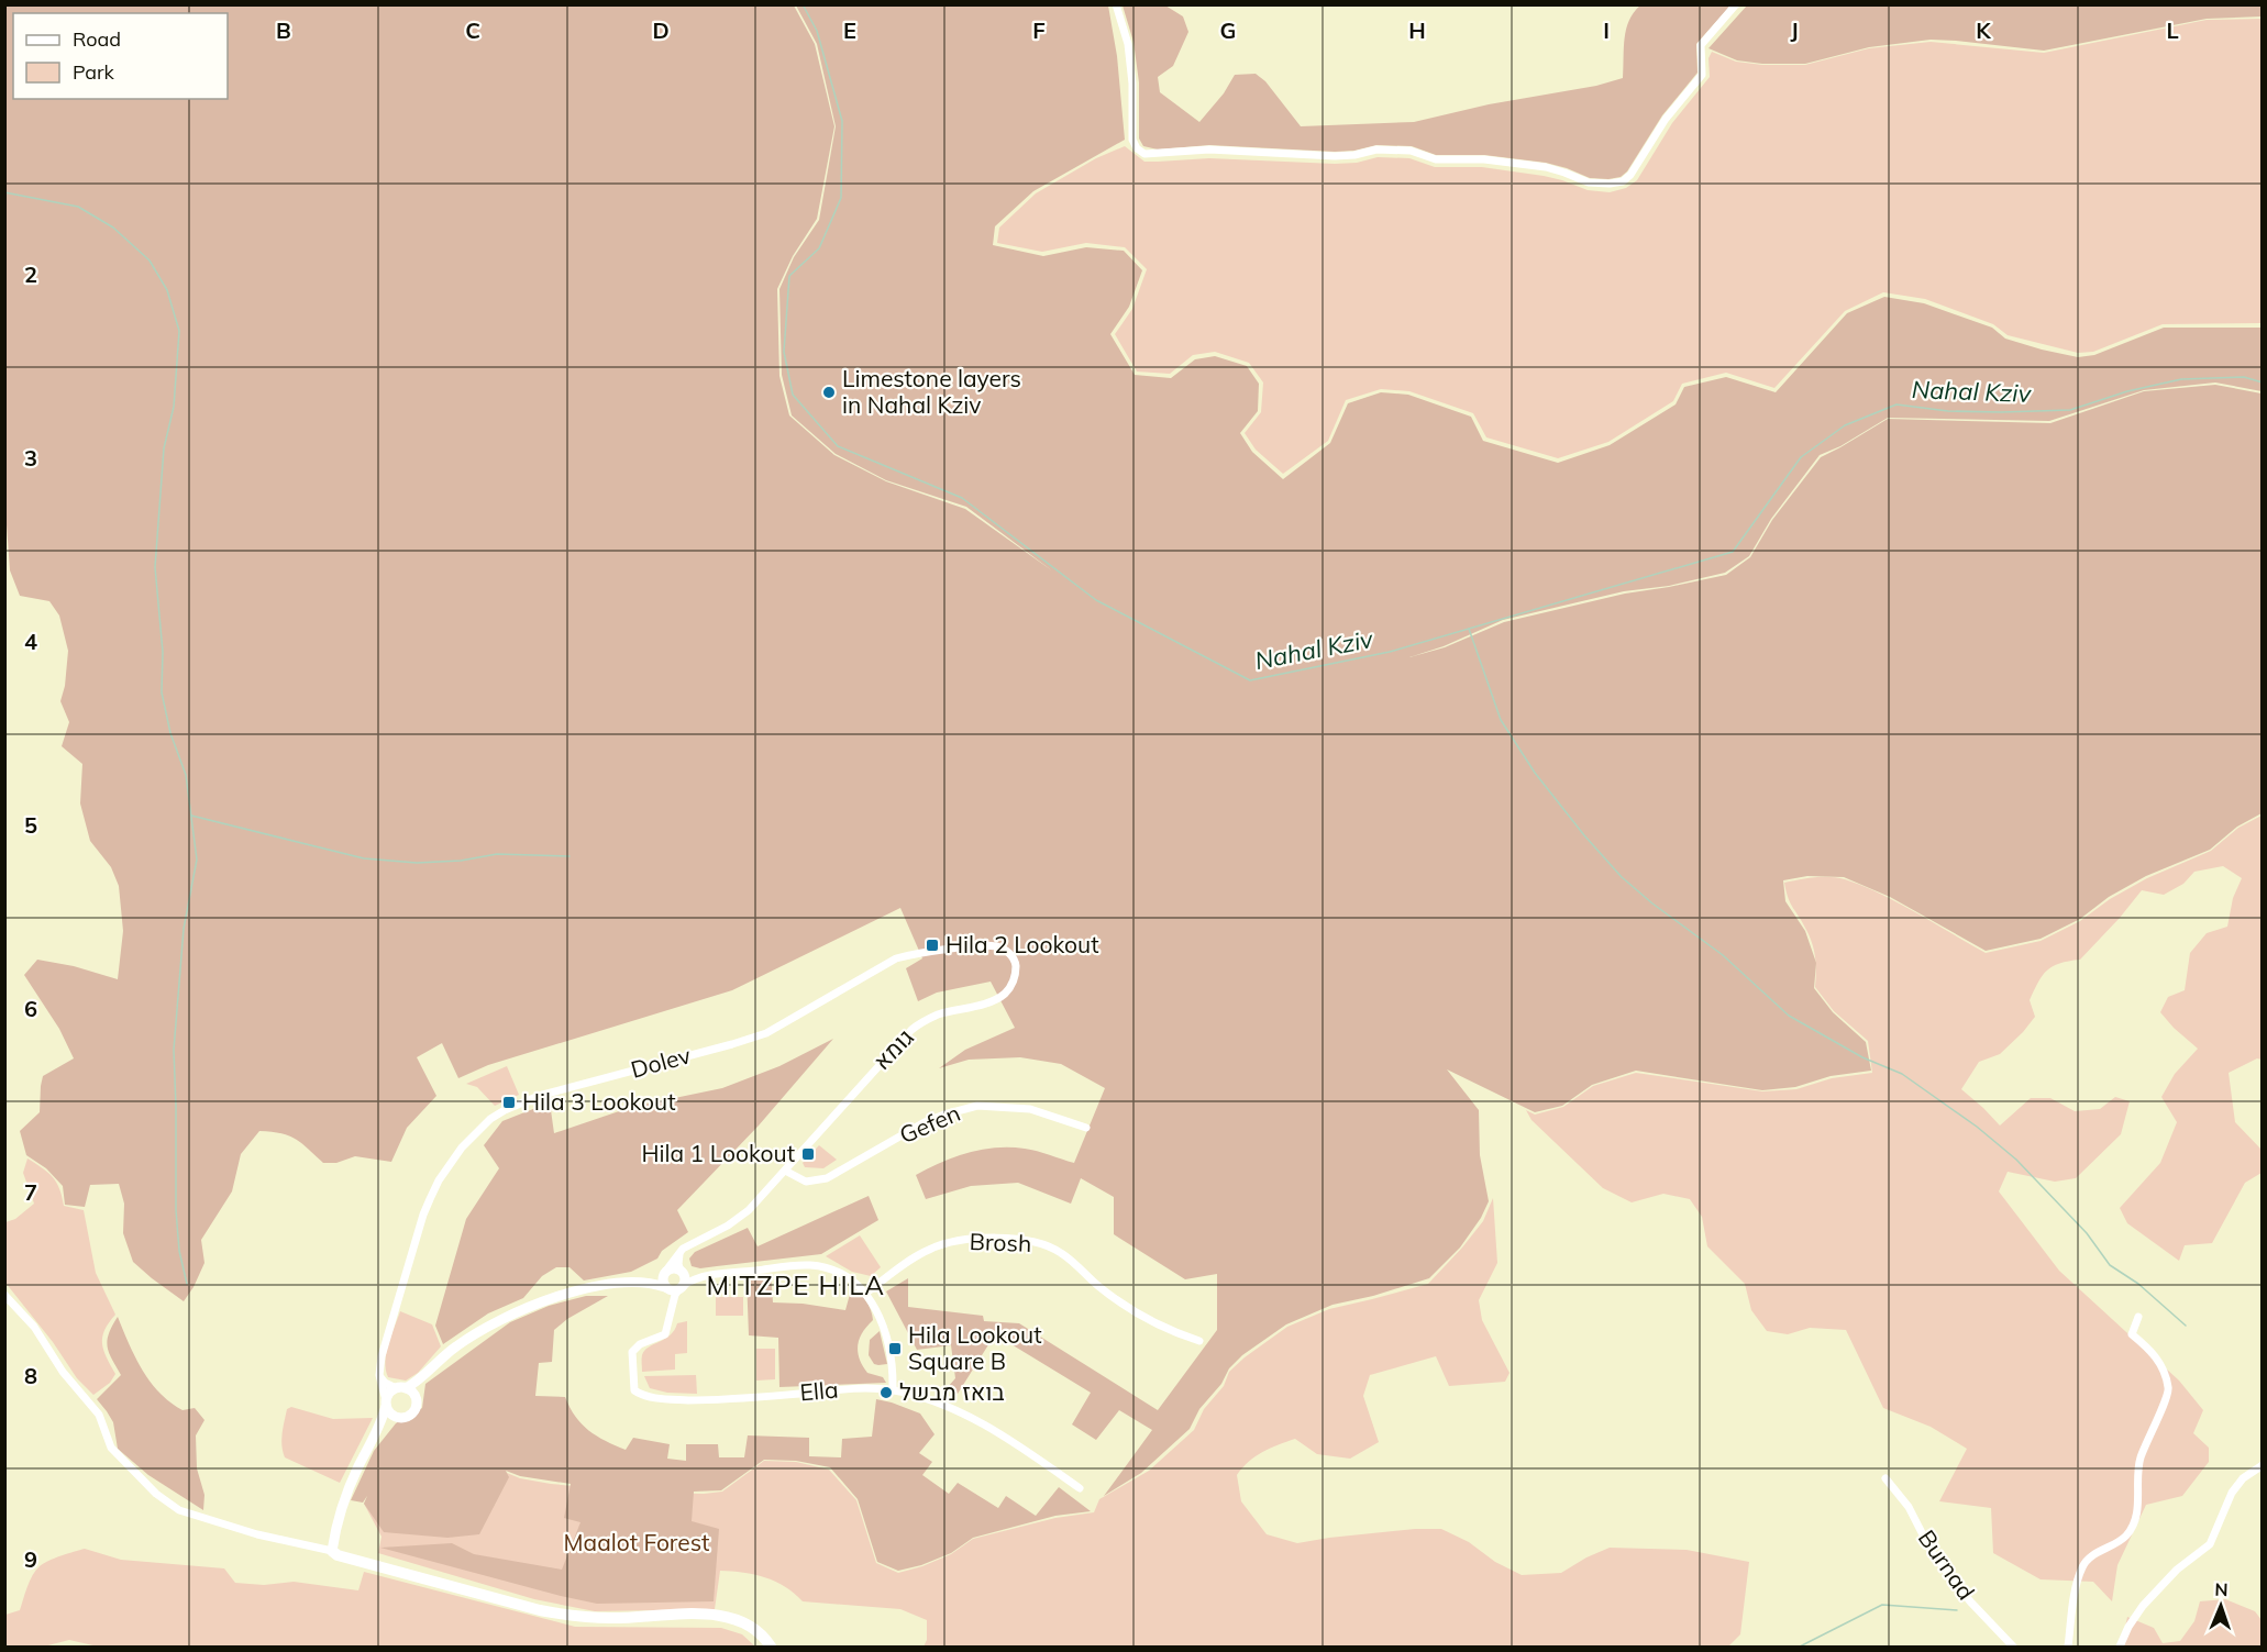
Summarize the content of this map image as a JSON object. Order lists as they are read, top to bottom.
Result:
{
  "streets": {
    "street": [
      "גומא",
      "Dolev",
      "Gefen",
      "Brosh",
      "Ella",
      "Burnad"
    ]
  },
  "crossings": [
    ["גומא", "Dolev"],
    ["גומא", "Gefen"]
  ],
  "districts": ["MITZPE HILA"],
  "water": ["Nahal Kziv"],
  "parks": ["Maalot Forest"],
  "places": {
    "other": ["Limestone layers in Nahal Kziv", "בואז מבשל"],
    "transit": [
      "Hila 2 Lookout",
      "Hila 3 Lookout",
      "Hila 1 Lookout",
      "Hila Lookout Square B"
    ]
  },
  "legend": ["Road", "Park"],
  "north": "top",
  "grid": {
    "columns": [
      "B",
      "C",
      "D",
      "E",
      "F",
      "G",
      "H",
      "I",
      "J",
      "K",
      "L"
    ],
    "rows": [
      "2",
      "3",
      "4",
      "5",
      "6",
      "7",
      "8",
      "9"
    ]
  }
}
